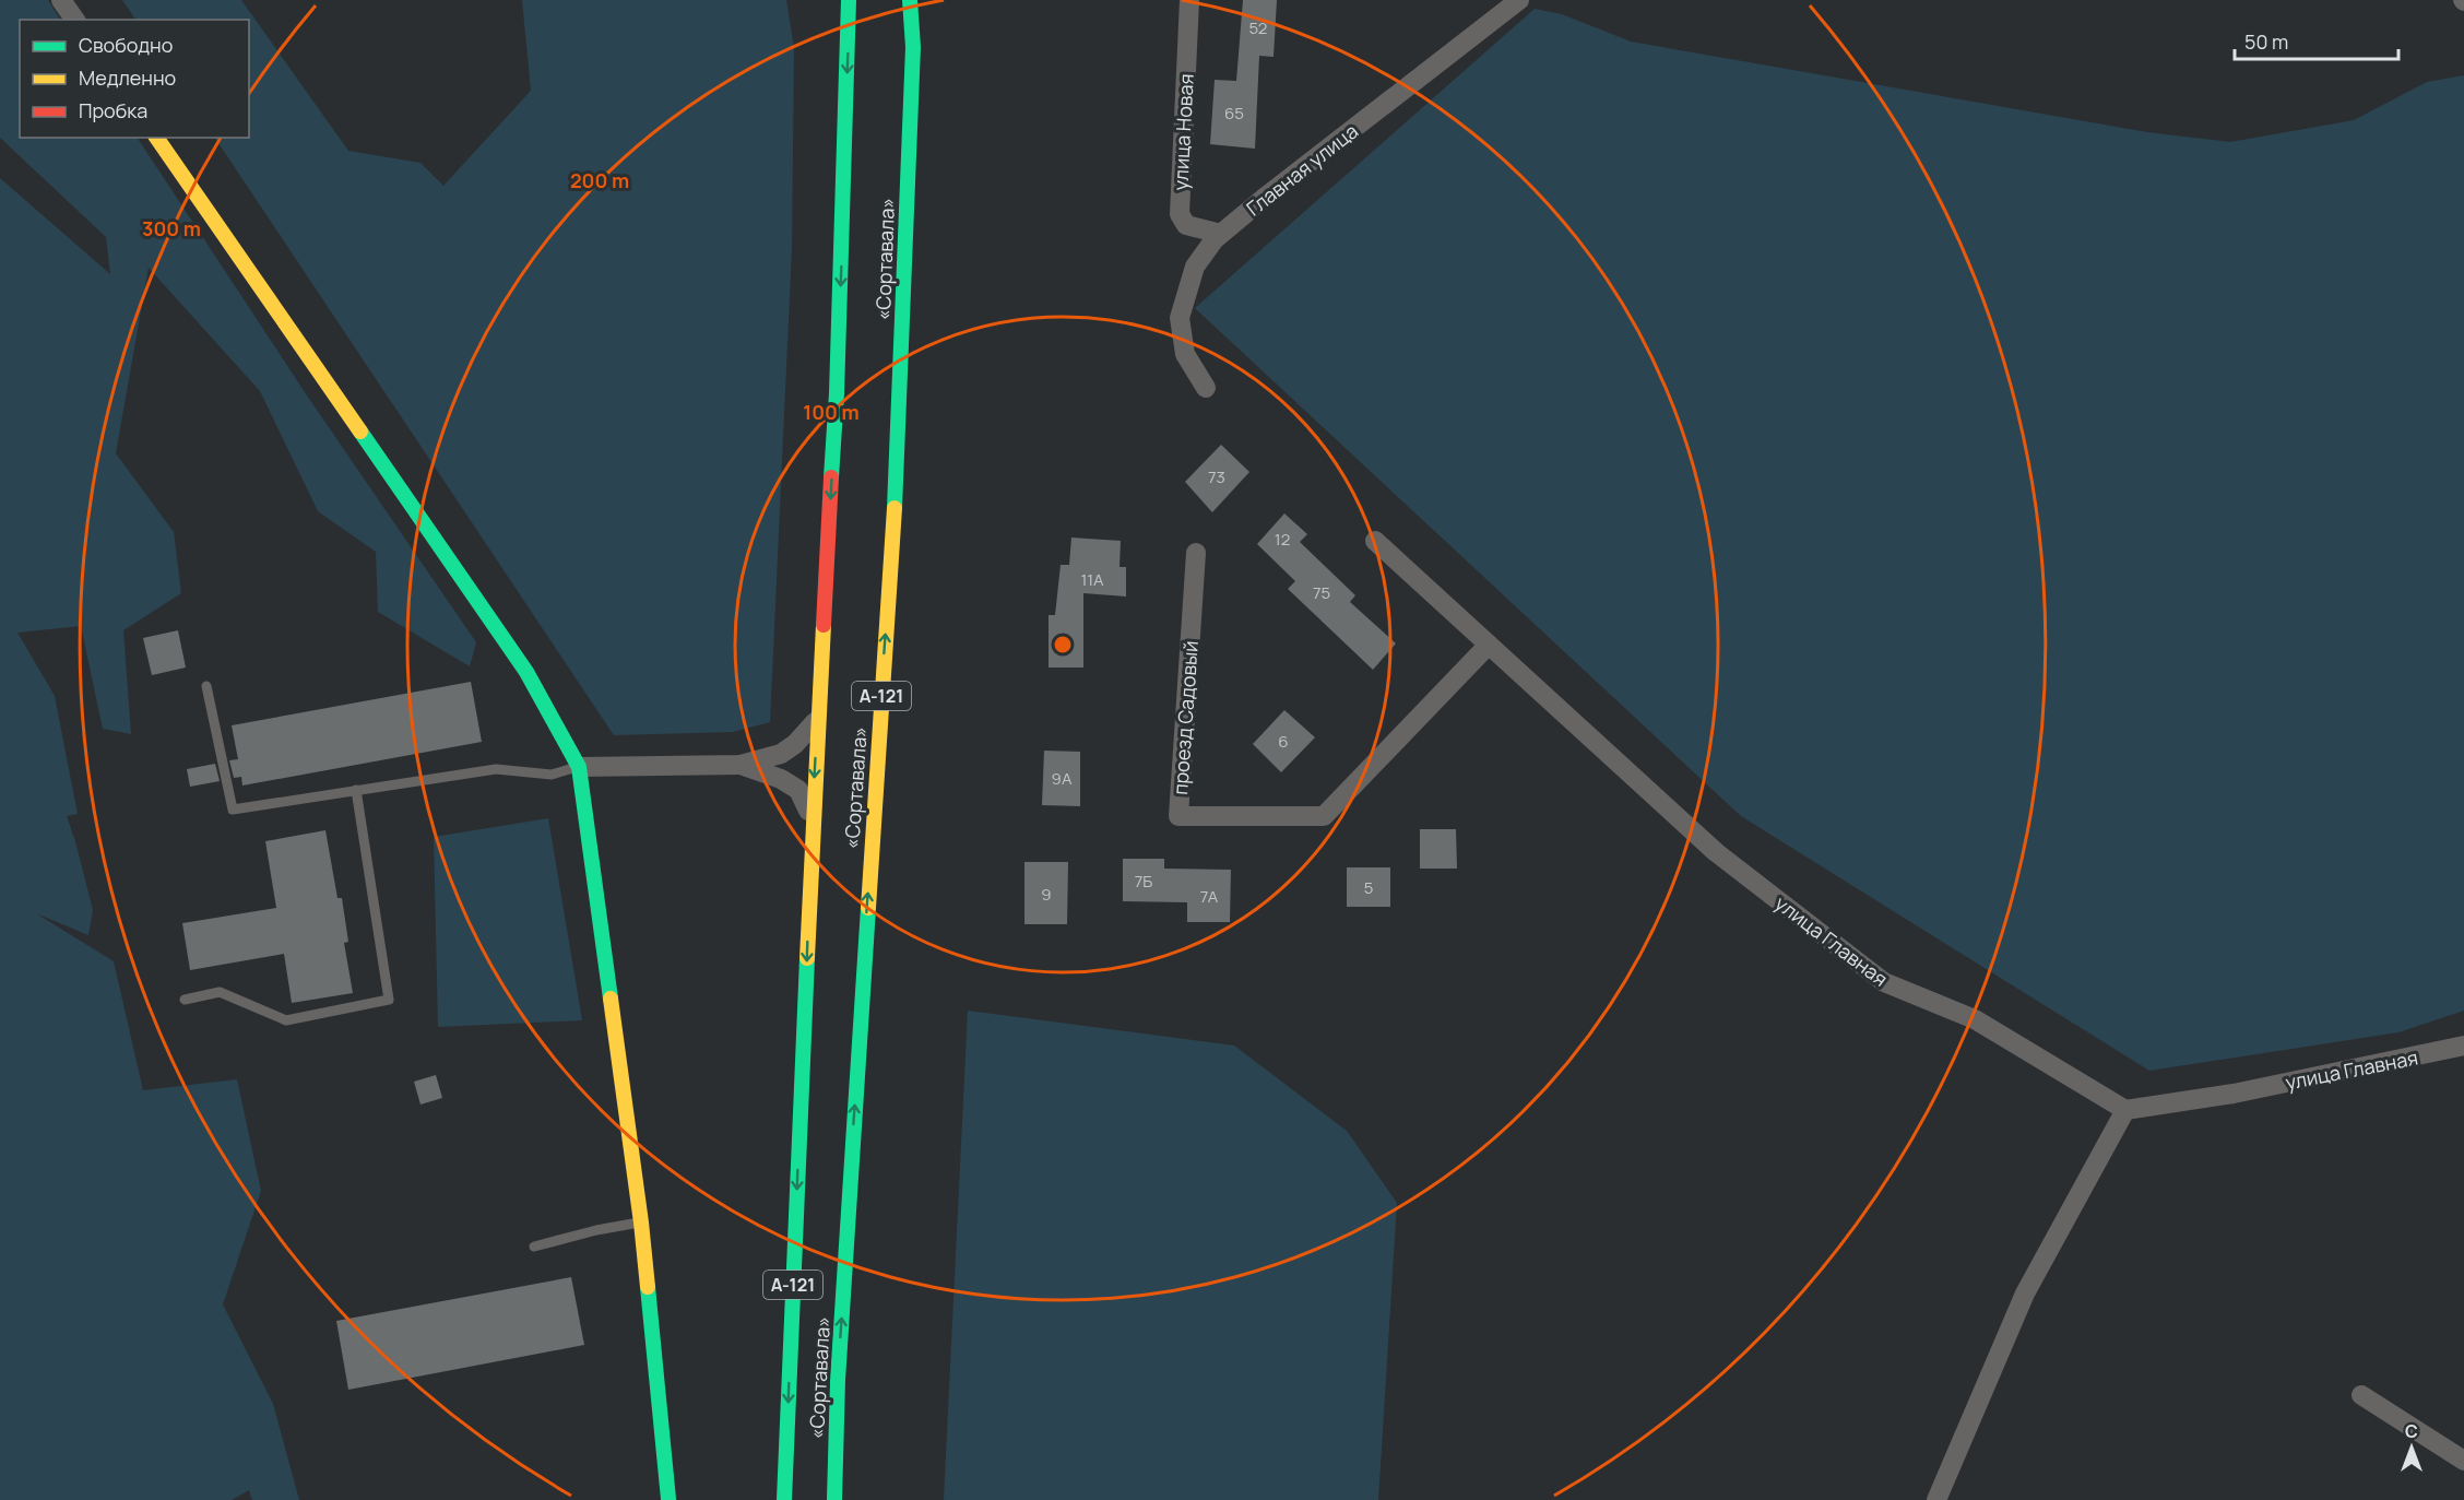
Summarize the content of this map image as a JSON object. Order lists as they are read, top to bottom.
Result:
{
  "streets": {
    "main road": ["«Сортавала»", "А-121"],
    "street": [
      "улица Новая",
      "Главная улица",
      "проезд Садовый",
      "улица Главная"
    ]
  },
  "crossings": [
    ["улица Новая", "Главная улица"],
    ["проезд Садовый", "улица Главная"]
  ],
  "house_numbers": [
    "52",
    "65",
    "73",
    "12",
    "11А",
    "75",
    "6",
    "9А",
    "7Б",
    "5",
    "9",
    "7А"
  ],
  "legend": ["Свободно", "Медленно", "Пробка"],
  "scale_bar": "50 m",
  "north": "top",
  "rings": ["200 m", "300 m", "100 m"]
}
